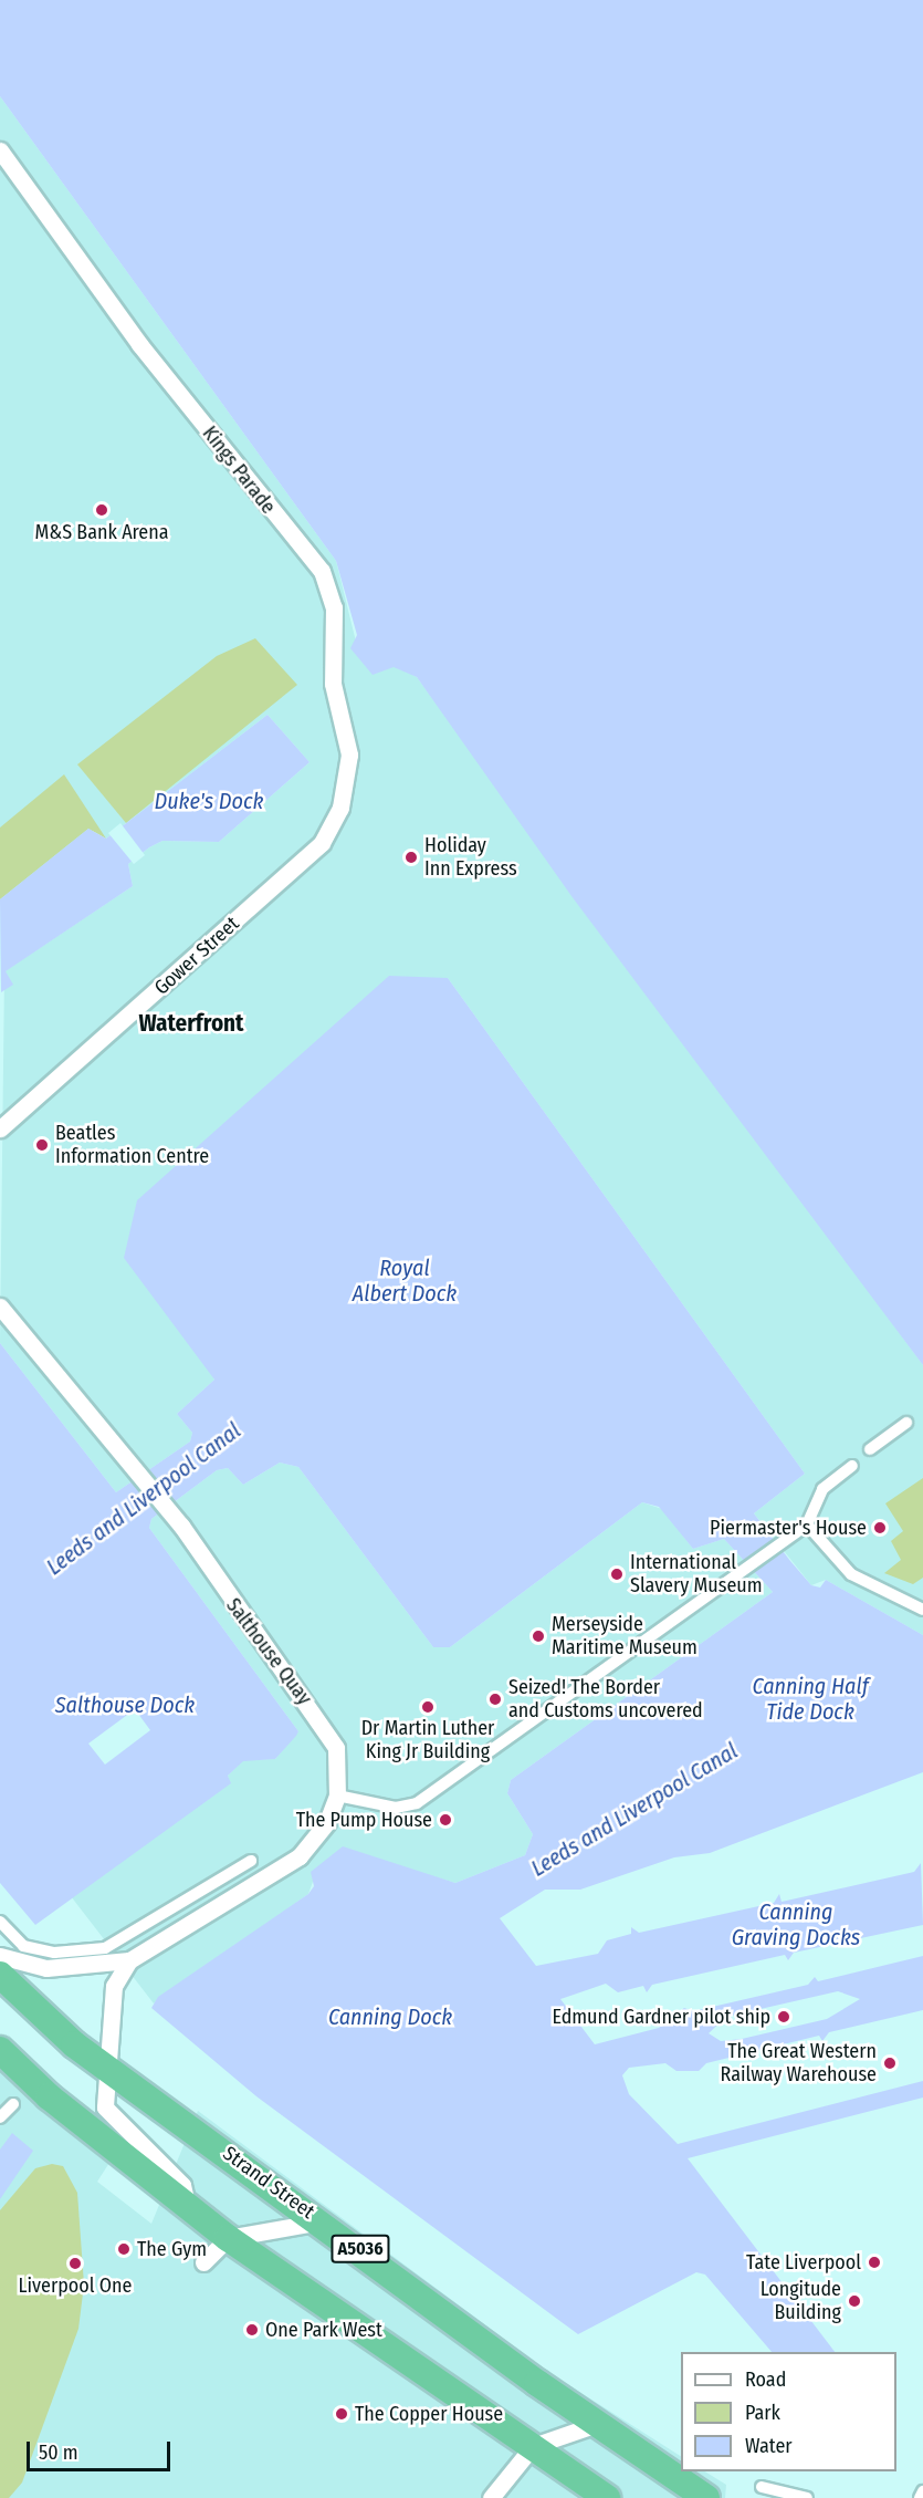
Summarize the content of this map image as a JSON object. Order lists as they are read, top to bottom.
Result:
{
  "streets": {
    "highway": ["Strand Street", "A5036"],
    "street": ["Kings Parade", "Gower Street", "Salthouse Quay"]
  },
  "crossings": [
    ["Kings Parade", "Gower Street"]
  ],
  "districts": ["Waterfront"],
  "water": [
    "Duke's Dock",
    "Royal Albert Dock",
    "Leeds and Liverpool Canal",
    "Canning Half Tide Dock",
    "Salthouse Dock",
    "Canning Graving Docks",
    "Canning Dock"
  ],
  "places": [
    "M&S Bank Arena",
    "Holiday Inn Express",
    "Beatles Information Centre",
    "Piermaster's House",
    "International Slavery Museum",
    "Merseyside Maritime Museum",
    "Seized! The Border and Customs uncovered",
    "Dr Martin Luther King Jr Building",
    "The Pump House",
    "Edmund Gardner pilot ship",
    "The Great Western Railway Warehouse",
    "The Gym",
    "Tate Liverpool",
    "Liverpool One",
    "Longitude Building",
    "One Park West",
    "The Copper House"
  ],
  "legend": ["Road", "Park", "Water"],
  "scale_bar": "50 m"
}
